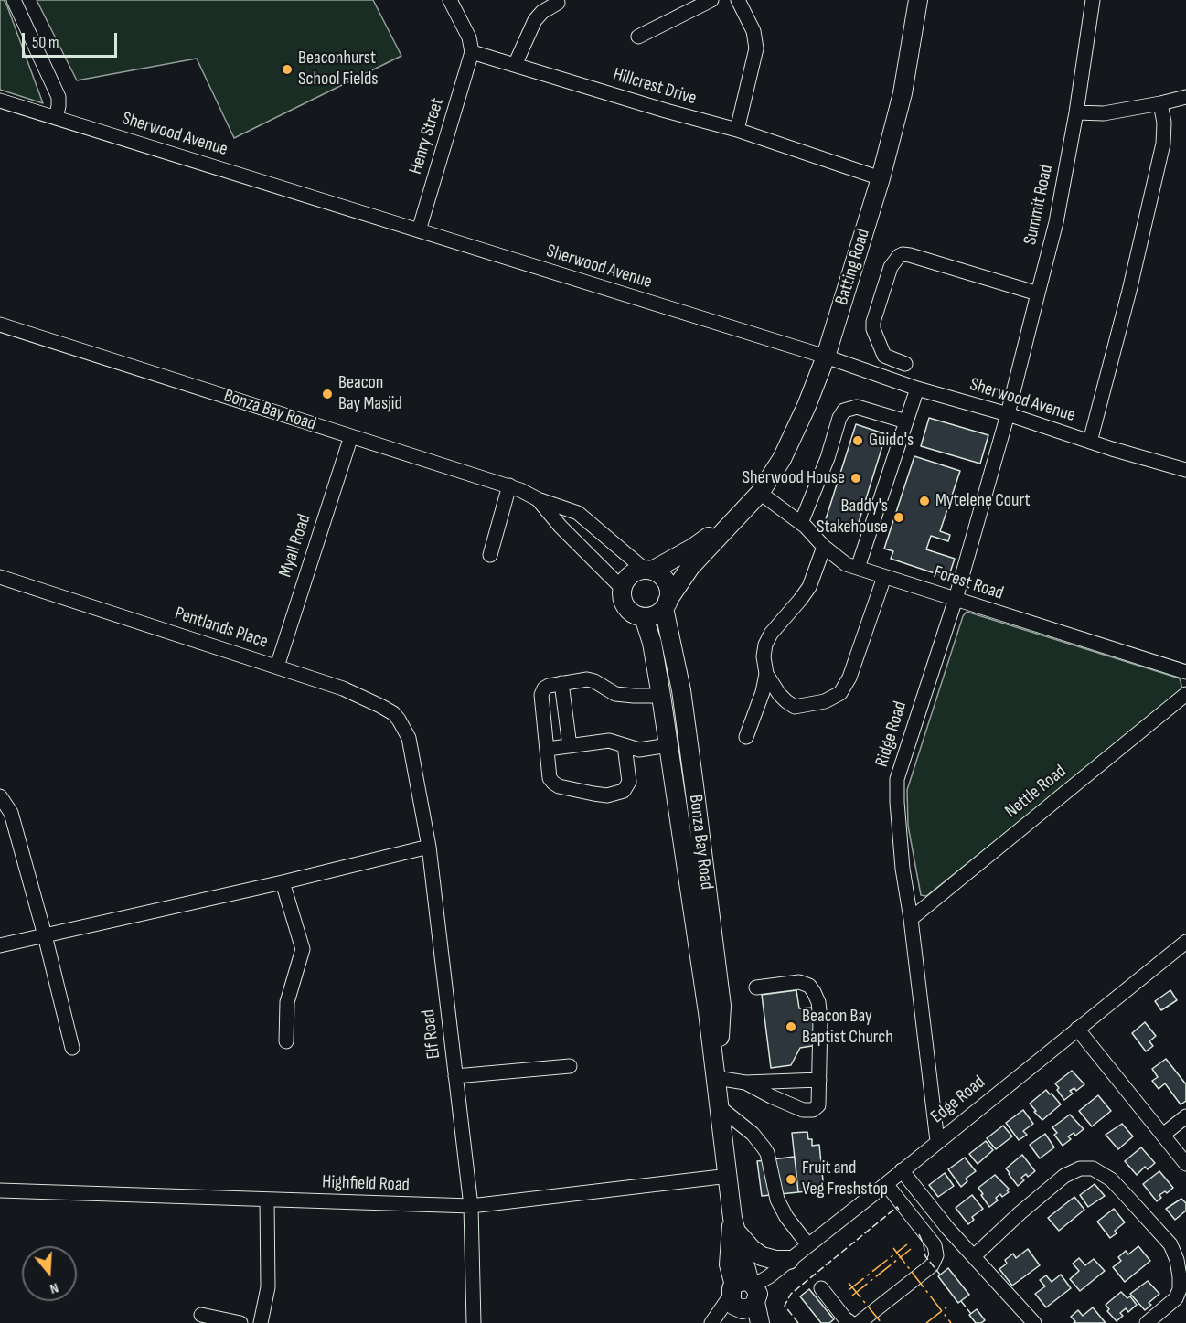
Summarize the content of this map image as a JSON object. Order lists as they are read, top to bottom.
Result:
{
  "streets": {
    "main road": ["Batting Road", "Bonza Bay Road"],
    "street": [
      "Hillcrest Drive",
      "Sherwood Avenue",
      "Henry Street",
      "Summit Road",
      "Myall Road",
      "Forest Road",
      "Pentlands Place",
      "Ridge Road",
      "Nettle Road",
      "Elf Road",
      "Edge Road",
      "Highfield Road"
    ]
  },
  "crossings": [
    ["Hillcrest Drive", "Henry Street"],
    ["Hillcrest Drive", "Batting Road"],
    ["Sherwood Avenue", "Henry Street"],
    ["Sherwood Avenue", "Summit Road"],
    ["Sherwood Avenue", "Batting Road"],
    ["Sherwood Avenue", "Ridge Road"],
    ["Summit Road", "Ridge Road"],
    ["Batting Road", "Bonza Bay Road"],
    ["Batting Road", "Forest Road"],
    ["Bonza Bay Road", "Myall Road"],
    ["Bonza Bay Road", "Edge Road"],
    ["Bonza Bay Road", "Highfield Road"],
    ["Myall Road", "Pentlands Place"],
    ["Forest Road", "Ridge Road"],
    ["Pentlands Place", "Elf Road"],
    ["Ridge Road", "Nettle Road"],
    ["Ridge Road", "Edge Road"],
    ["Elf Road", "Highfield Road"]
  ],
  "places": [
    "Beaconhurst School Fields",
    "Beacon Bay Masjid",
    "Guido's",
    "Sherwood House",
    "Mytelene Court",
    "Baddy's Stakehouse",
    "Beacon Bay Baptist Church",
    "Fruit and Veg Freshstop"
  ],
  "scale_bar": "50 m",
  "north": "bottom"
}
